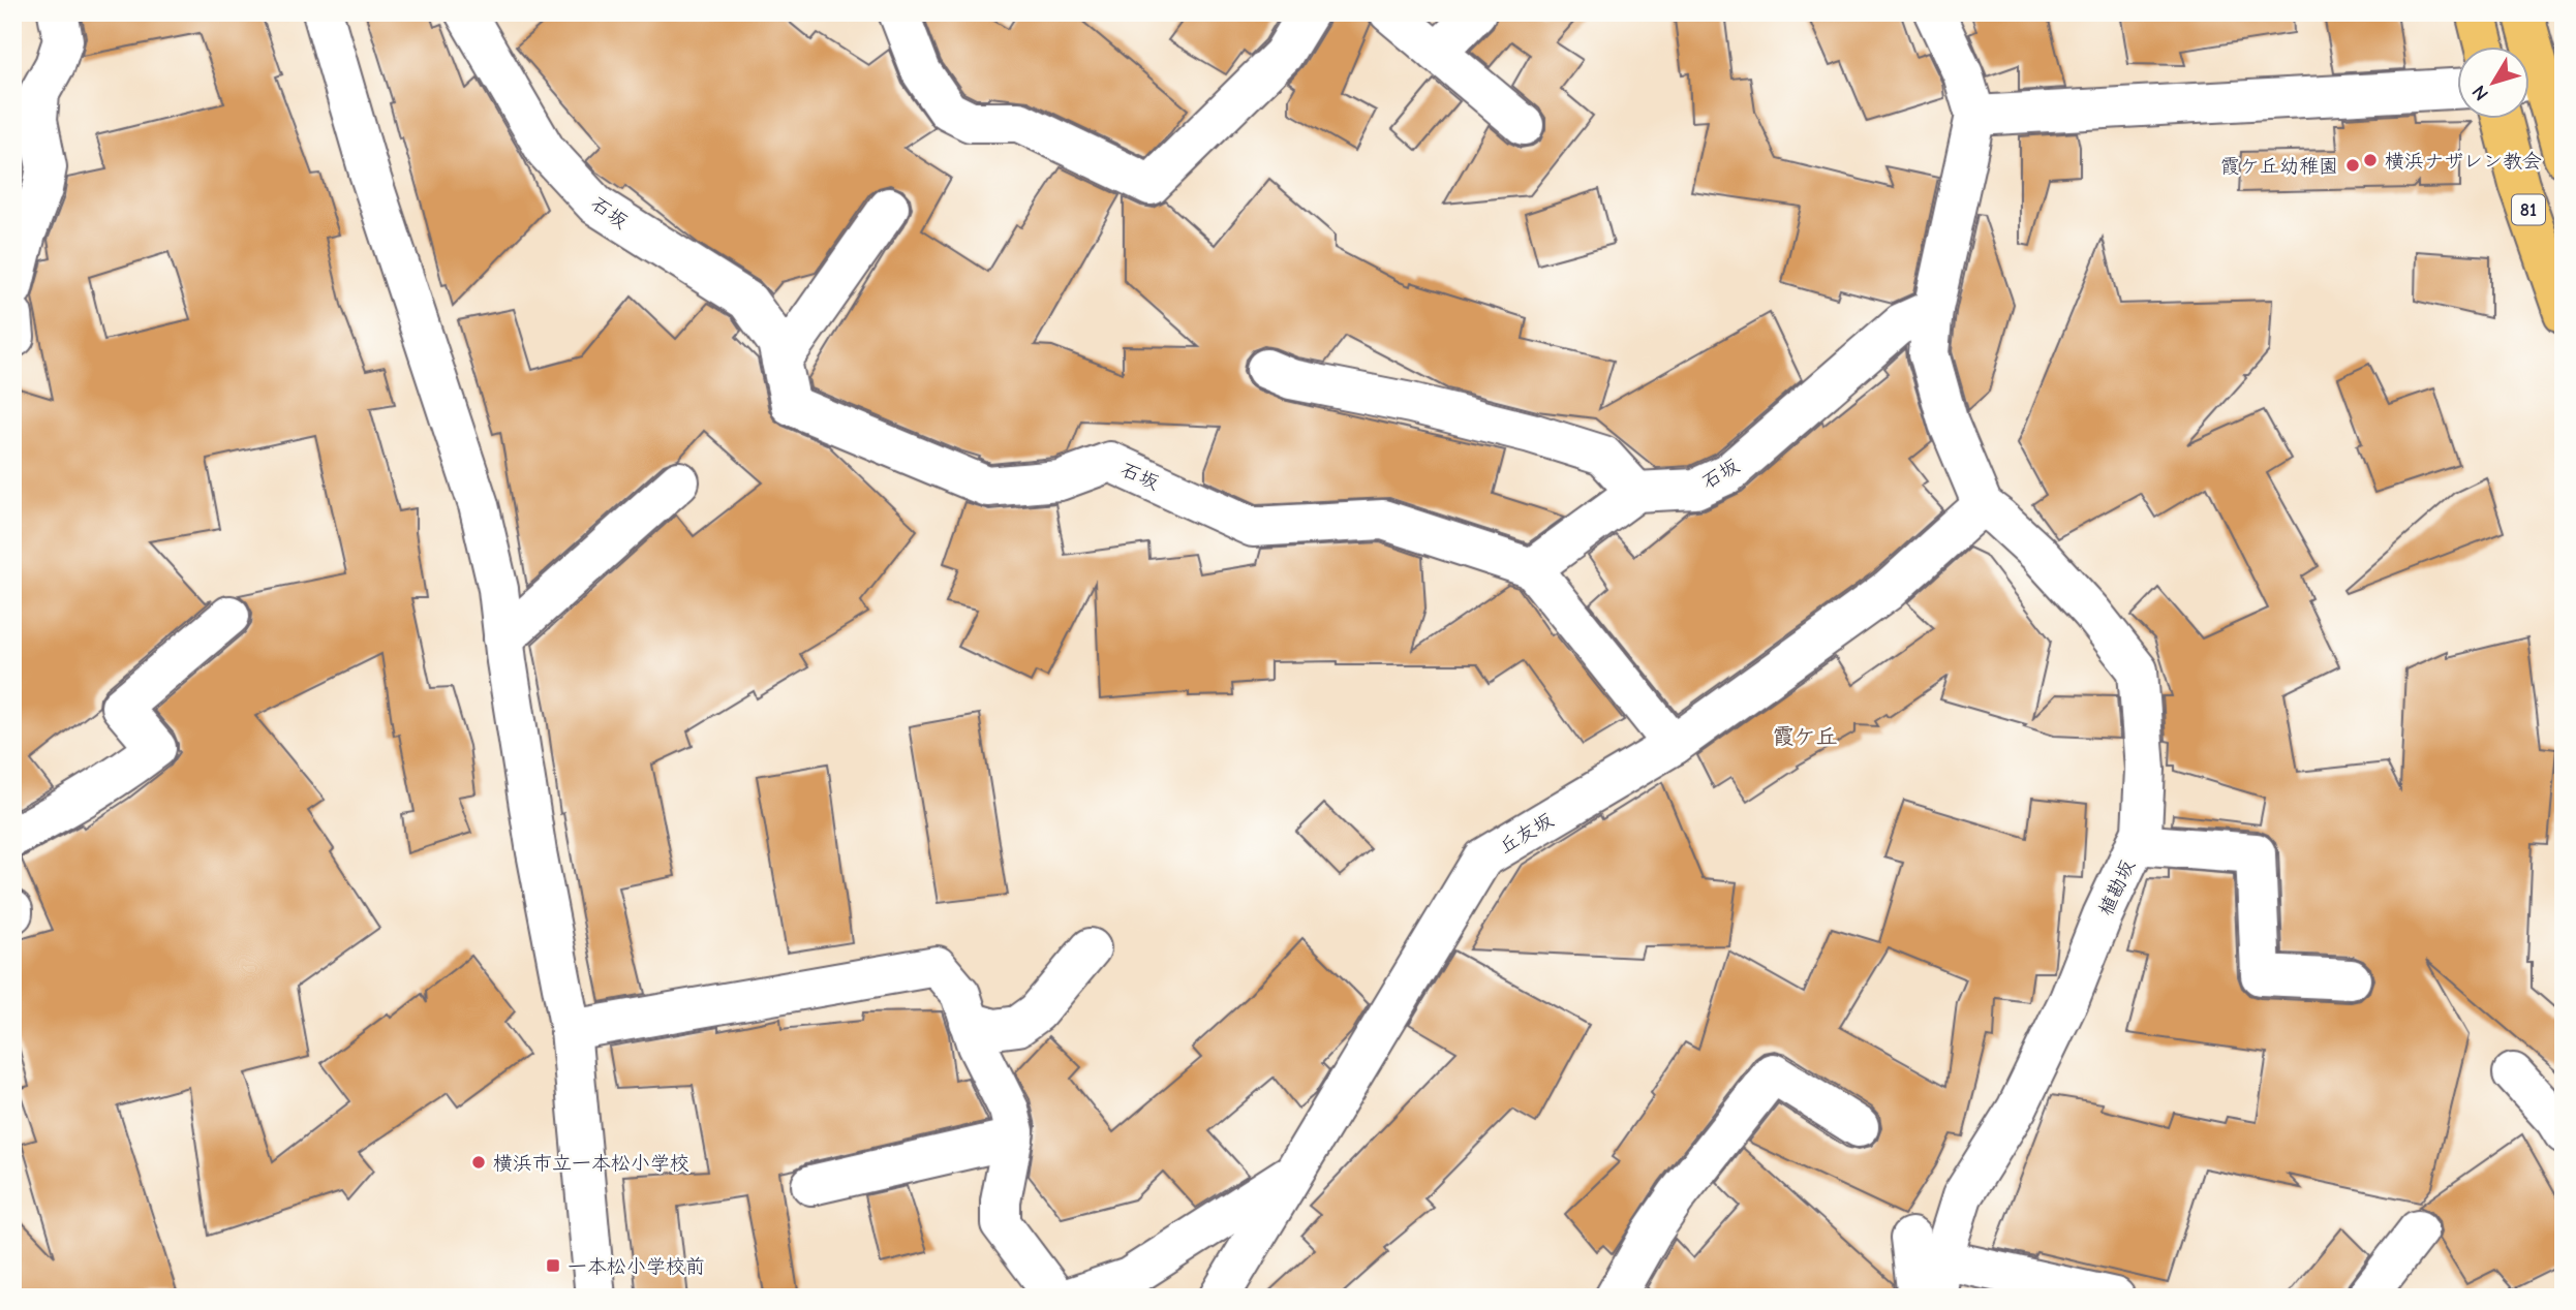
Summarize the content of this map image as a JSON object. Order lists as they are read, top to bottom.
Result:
{
  "streets": {
    "main road": ["81"],
    "street": ["石坂", "丘友坂", "植勘坂"]
  },
  "crossings": [
    ["丘友坂", "植勘坂"]
  ],
  "districts": ["霞ケ丘"],
  "places": {
    "other": ["横浜ナザレン教会", "霞ケ丘幼稚園", "横浜市立一本松小学校"],
    "transit": ["一本松小学校前"]
  },
  "north": "bottom left"
}
